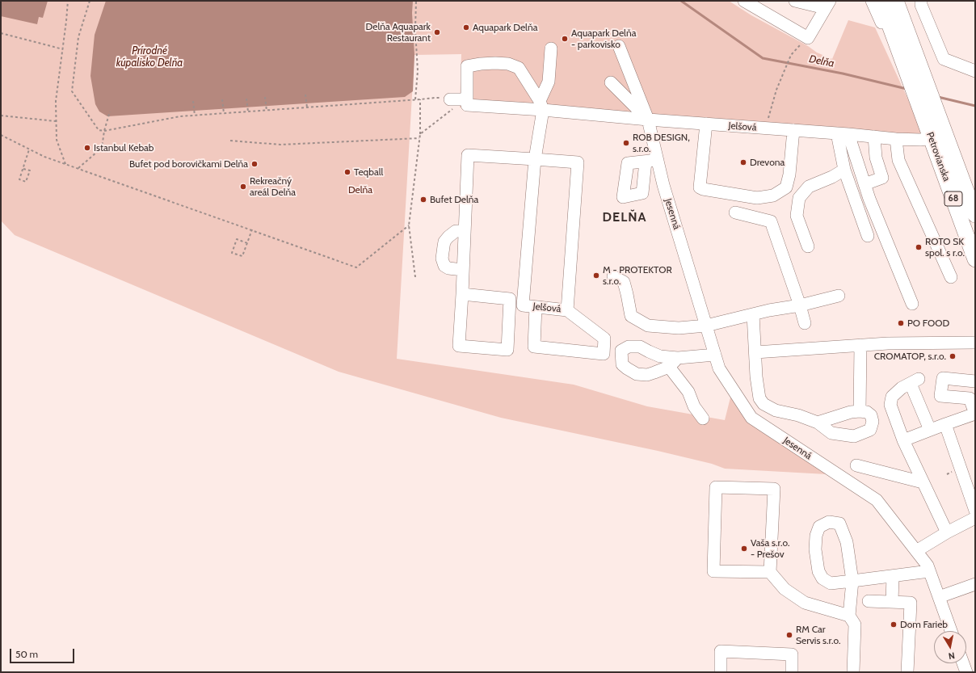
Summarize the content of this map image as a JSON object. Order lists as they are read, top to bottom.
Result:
{
  "streets": {
    "main road": ["Petrovianska", "68"],
    "street": ["Jelšová", "Jesenná"]
  },
  "crossings": [
    ["Jelšová", "Petrovianska"],
    ["Jelšová", "Jesenná"]
  ],
  "districts": ["DELŇA"],
  "water": ["Prírodné kúpalisko Delňa", "Delňa"],
  "parks": ["Delňa"],
  "places": [
    "Aquapark Delňa",
    "Delňa Aquapark Restaurant",
    "Aquapark Delňa - parkovisko",
    "ROB DESIGN, s.r.o.",
    "Istanbul Kebab",
    "Drevona",
    "Bufet pod borovičkami Delňa",
    "Teqball",
    "Rekreačný areál Delňa",
    "Bufet Delňa",
    "ROTO SK spol. s r.o.",
    "M - PROTEKTOR s.r.o.",
    "PO FOOD",
    "CROMATOP, s.r.o.",
    "Vaša s.r.o. - Prešov",
    "Dom Farieb",
    "RM Car Servis s.r.o."
  ],
  "scale_bar": "50 m",
  "north": "bottom"
}
